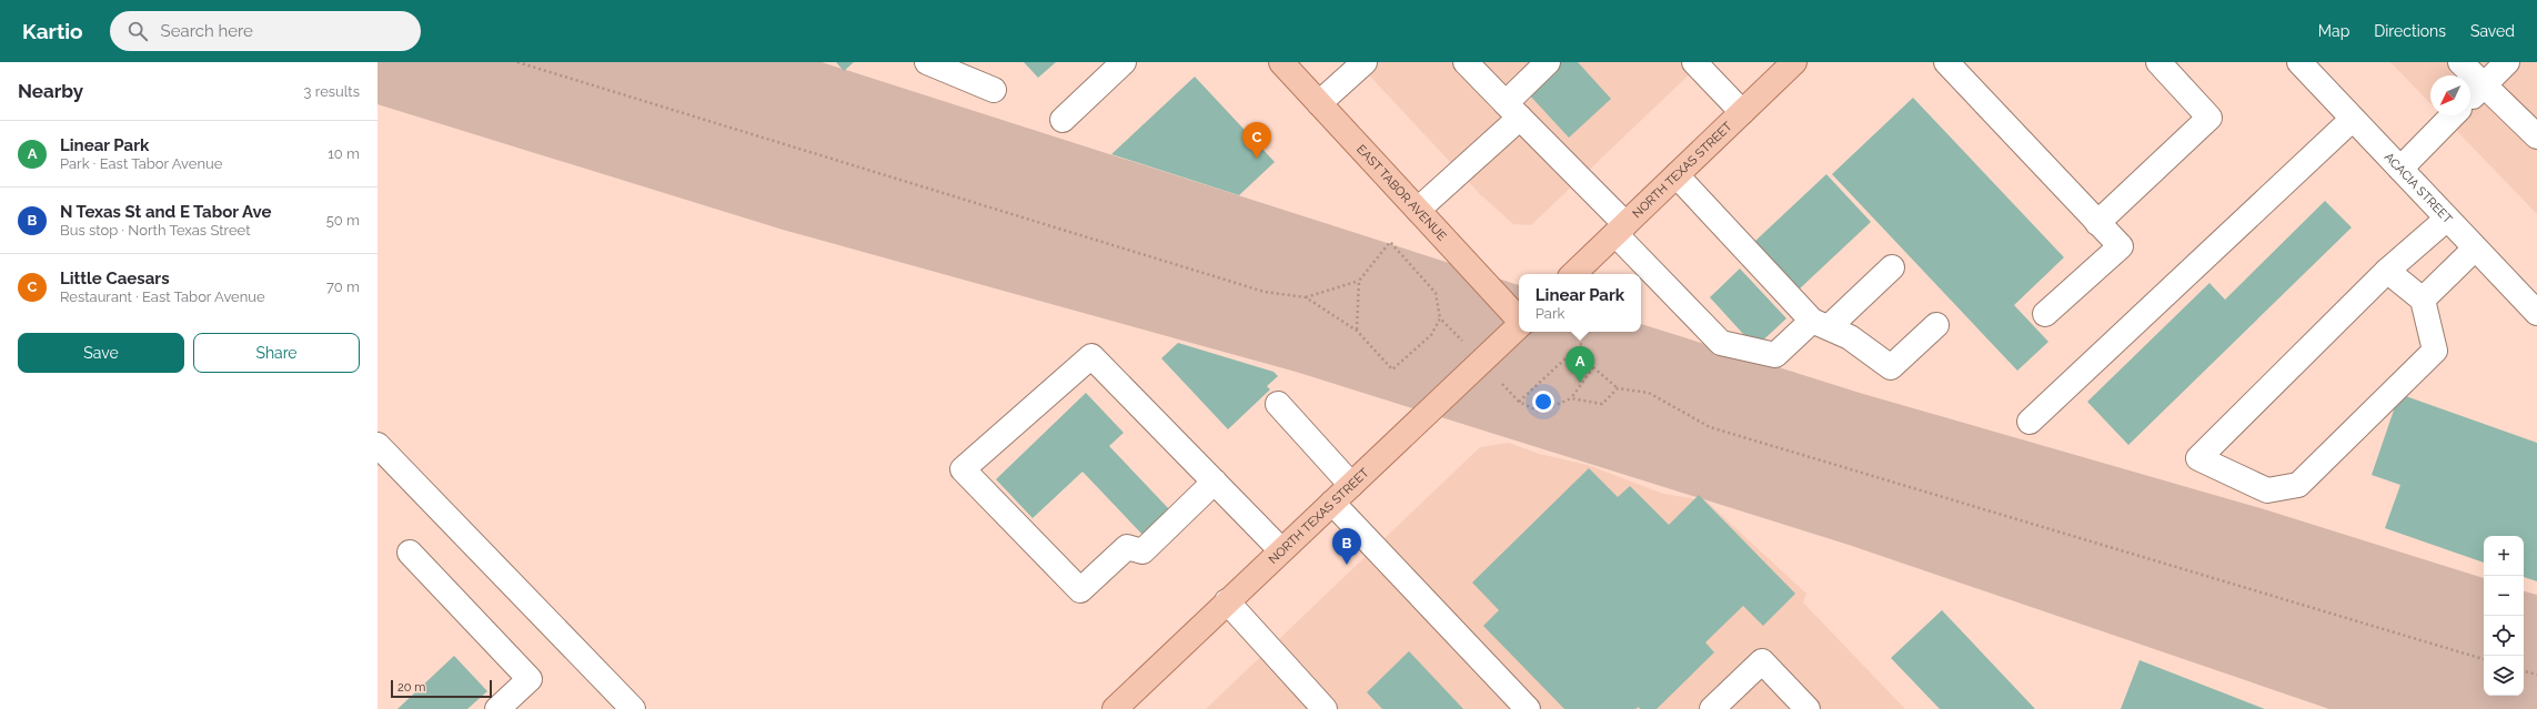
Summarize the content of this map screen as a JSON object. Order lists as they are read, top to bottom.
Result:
{
  "streets": {
    "main road": ["NORTH TEXAS STREET", "EAST TABOR AVENUE"],
    "street": ["ACACIA STREET"]
  },
  "scale_bar": "20 m",
  "north": "bottom left",
  "page": {
    "header": "Kartio",
    "search": "Search here",
    "nav": ["Map", "Directions", "Saved"],
    "heading": ["Nearby", "3 results"],
    "list": [
      {
        "mark": "A",
        "name": "Linear Park",
        "note": "Park · East Tabor Avenue",
        "value": "10 m"
      },
      {
        "mark": "B",
        "name": "N Texas St and E Tabor Ave",
        "note": "Bus stop · North Texas Street",
        "value": "50 m"
      },
      {
        "mark": "C",
        "name": "Little Caesars",
        "note": "Restaurant · East Tabor Avenue",
        "value": "70 m"
      }
    ],
    "pins": ["C", "A", "B"],
    "popup": ["Linear Park", "Park"],
    "buttons": ["Save", "Share"],
    "map_buttons": ["+", "−"],
    "scale": "20 m"
  }
}
